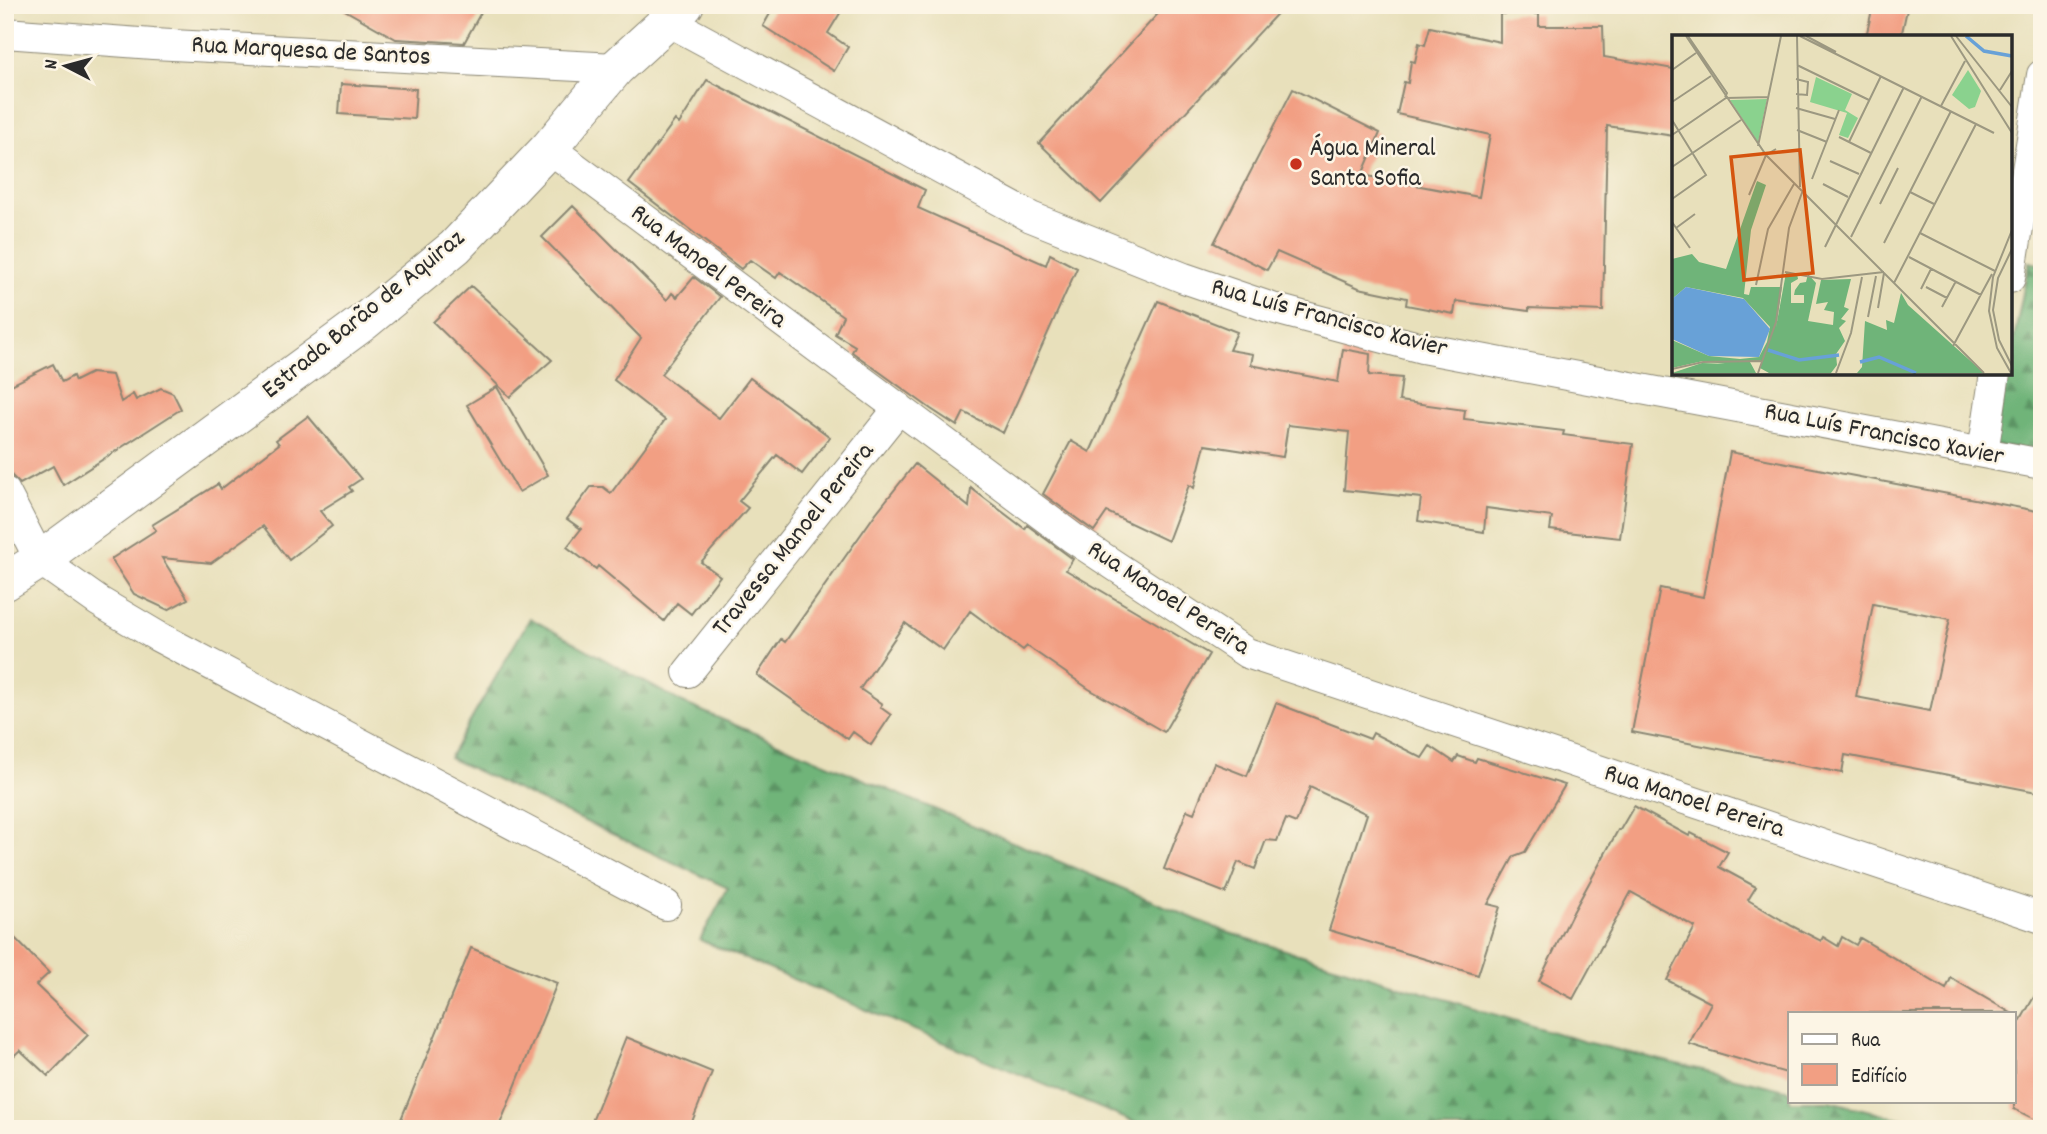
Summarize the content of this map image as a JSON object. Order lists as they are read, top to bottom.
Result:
{
  "streets": {
    "street": [
      "Rua Marquesa de Santos",
      "Rua Manoel Pereira",
      "Estrada Barão de Aquiraz",
      "Rua Luís Francisco Xavier",
      "Travessa Manoel Pereira"
    ]
  },
  "crossings": [
    ["Rua Marquesa de Santos", "Estrada Barão de Aquiraz"],
    ["Rua Manoel Pereira", "Estrada Barão de Aquiraz"],
    ["Rua Manoel Pereira", "Travessa Manoel Pereira"],
    ["Estrada Barão de Aquiraz", "Rua Luís Francisco Xavier"]
  ],
  "places": ["Água Mineral Santa Sofia"],
  "legend": ["Rua", "Edifício"],
  "north": "left"
}
